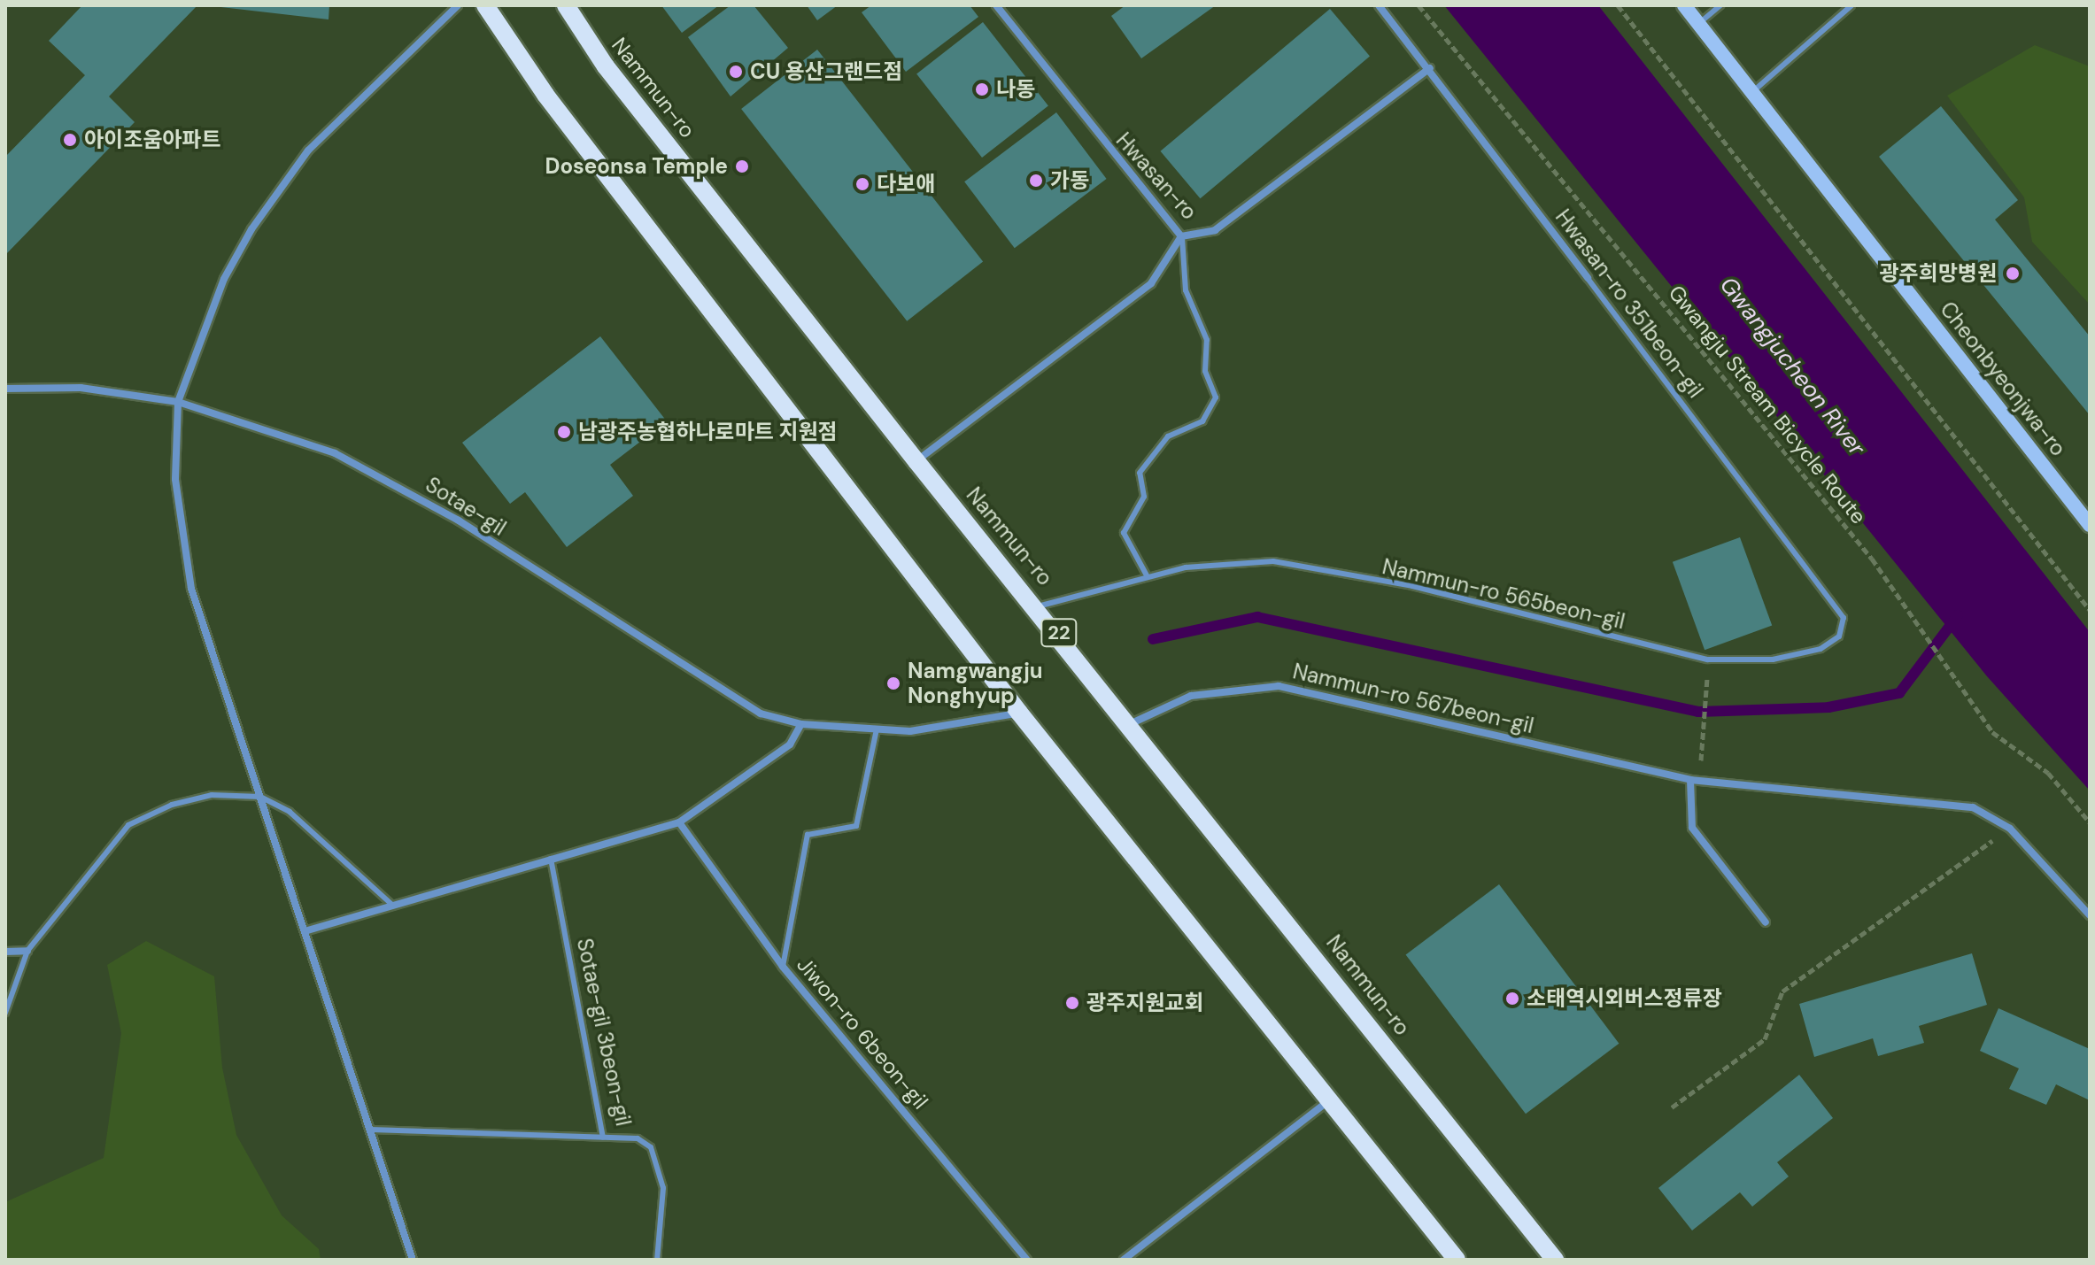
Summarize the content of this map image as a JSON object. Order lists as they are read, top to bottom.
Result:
{
  "streets": {
    "main road": ["Nammun-ro", "Cheonbyeonjwa-ro", "22"],
    "street": [
      "Hwasan-ro",
      "Hwasan-ro 351beon-gil",
      "Sotae-gil",
      "Nammun-ro 567beon-gil",
      "Jiwon-ro 6beon-gil"
    ],
    "lane": ["Nammun-ro 565beon-gil", "Sotae-gil 3beon-gil"],
    "path": ["Gwangju Stream Bicycle Route"]
  },
  "crossings": [
    ["Nammun-ro", "Nammun-ro 565beon-gil"],
    ["Nammun-ro", "Nammun-ro 567beon-gil"],
    ["Hwasan-ro", "Hwasan-ro 351beon-gil"],
    ["Hwasan-ro 351beon-gil", "Nammun-ro 565beon-gil"]
  ],
  "water": ["Gwangjucheon River"],
  "places": [
    "CU 용산그랜드점",
    "나동",
    "아이조움아파트",
    "Doseonsa Temple",
    "가동",
    "다보애",
    "광주희망병원",
    "남광주농협하나로마트 지원점",
    "Namgwangju Nonghyup",
    "소태역시외버스정류장",
    "광주지원교회"
  ]
}
